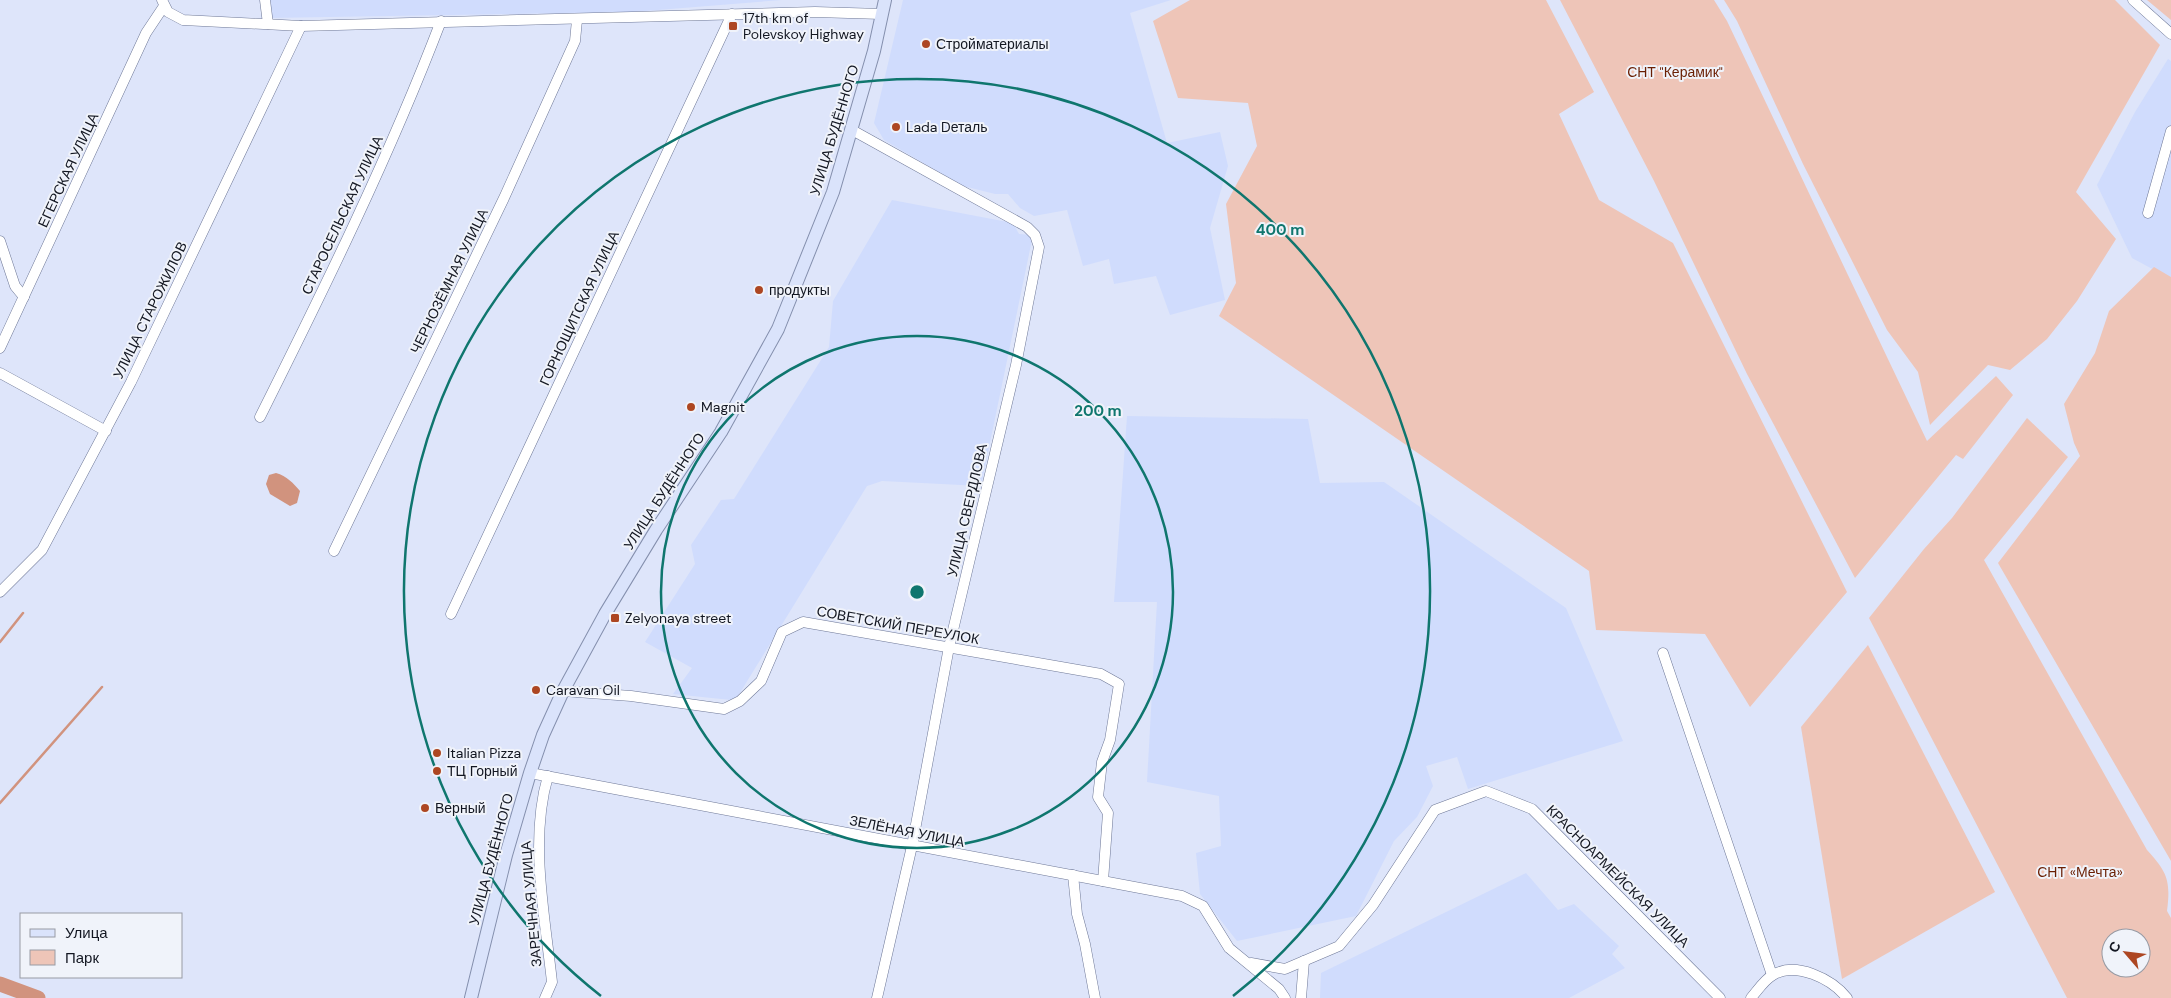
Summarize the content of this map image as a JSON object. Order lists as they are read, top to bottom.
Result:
{
  "streets": {
    "main road": ["УЛИЦА БУДЁННОГО"],
    "street": [
      "ЕГЕРСКАЯ УЛИЦА",
      "СТАРОСЕЛЬСКАЯ УЛИЦА",
      "ЧЕРНОЗЁМНАЯ УЛИЦА",
      "ГОРНОЩИТСКАЯ УЛИЦА",
      "УЛИЦА СТАРОЖИЛОВ",
      "УЛИЦА СВЕРДЛОВА",
      "СОВЕТСКИЙ ПЕРЕУЛОК",
      "ЗЕЛЁНАЯ УЛИЦА",
      "КРАСНОАРМЕЙСКАЯ УЛИЦА",
      "ЗАРЕЧНАЯ УЛИЦА"
    ]
  },
  "crossings": [
    ["УЛИЦА БУДЁННОГО", "УЛИЦА СВЕРДЛОВА"],
    ["УЛИЦА БУДЁННОГО", "СОВЕТСКИЙ ПЕРЕУЛОК"],
    ["УЛИЦА БУДЁННОГО", "ЗЕЛЁНАЯ УЛИЦА"],
    ["УЛИЦА СВЕРДЛОВА", "СОВЕТСКИЙ ПЕРЕУЛОК"],
    ["УЛИЦА СВЕРДЛОВА", "ЗЕЛЁНАЯ УЛИЦА"],
    ["СОВЕТСКИЙ ПЕРЕУЛОК", "ЗЕЛЁНАЯ УЛИЦА"],
    ["ЗЕЛЁНАЯ УЛИЦА", "ЗАРЕЧНАЯ УЛИЦА"]
  ],
  "parks": ["СНТ \"Керамик\"", "СНТ «Мечта»"],
  "places": {
    "transit": ["17th km of Polevskoy Highway", "Zelyonaya street"],
    "other": [
      "Стройматериалы",
      "Lada Dеталь",
      "продукты",
      "Magnit",
      "Caravan Oil",
      "Italian Pizza",
      "ТЦ Горный",
      "Верный"
    ]
  },
  "legend": ["Улица", "Парк"],
  "north": "top left",
  "rings": ["400 m", "200 m"]
}
